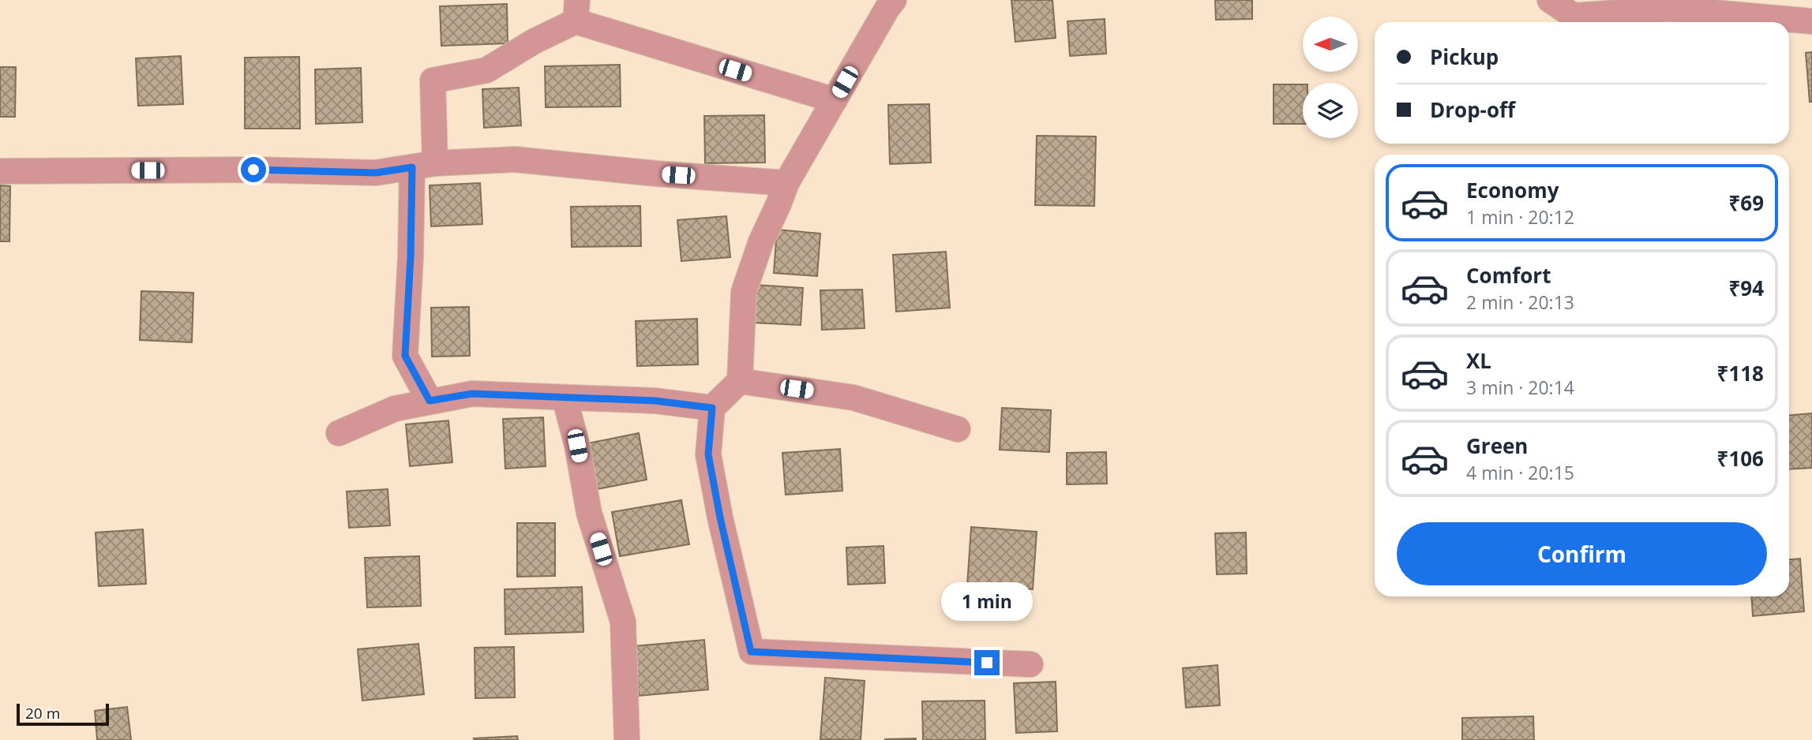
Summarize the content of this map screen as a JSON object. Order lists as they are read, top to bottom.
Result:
{
  "scale_bar": "20 m",
  "north": "left",
  "page": {
    "banner": ["Pickup", "Drop-off"],
    "list": [
      {
        "name": "Economy",
        "note": "1 min · 20:12",
        "value": "₹69"
      },
      {
        "name": "Comfort",
        "note": "2 min · 20:13",
        "value": "₹94"
      },
      {
        "name": "XL",
        "note": "3 min · 20:14",
        "value": "₹118"
      },
      {
        "name": "Green",
        "note": "4 min · 20:15",
        "value": "₹106"
      }
    ],
    "buttons": "Confirm",
    "bubble": "1 min",
    "scale": "20 m"
  }
}
